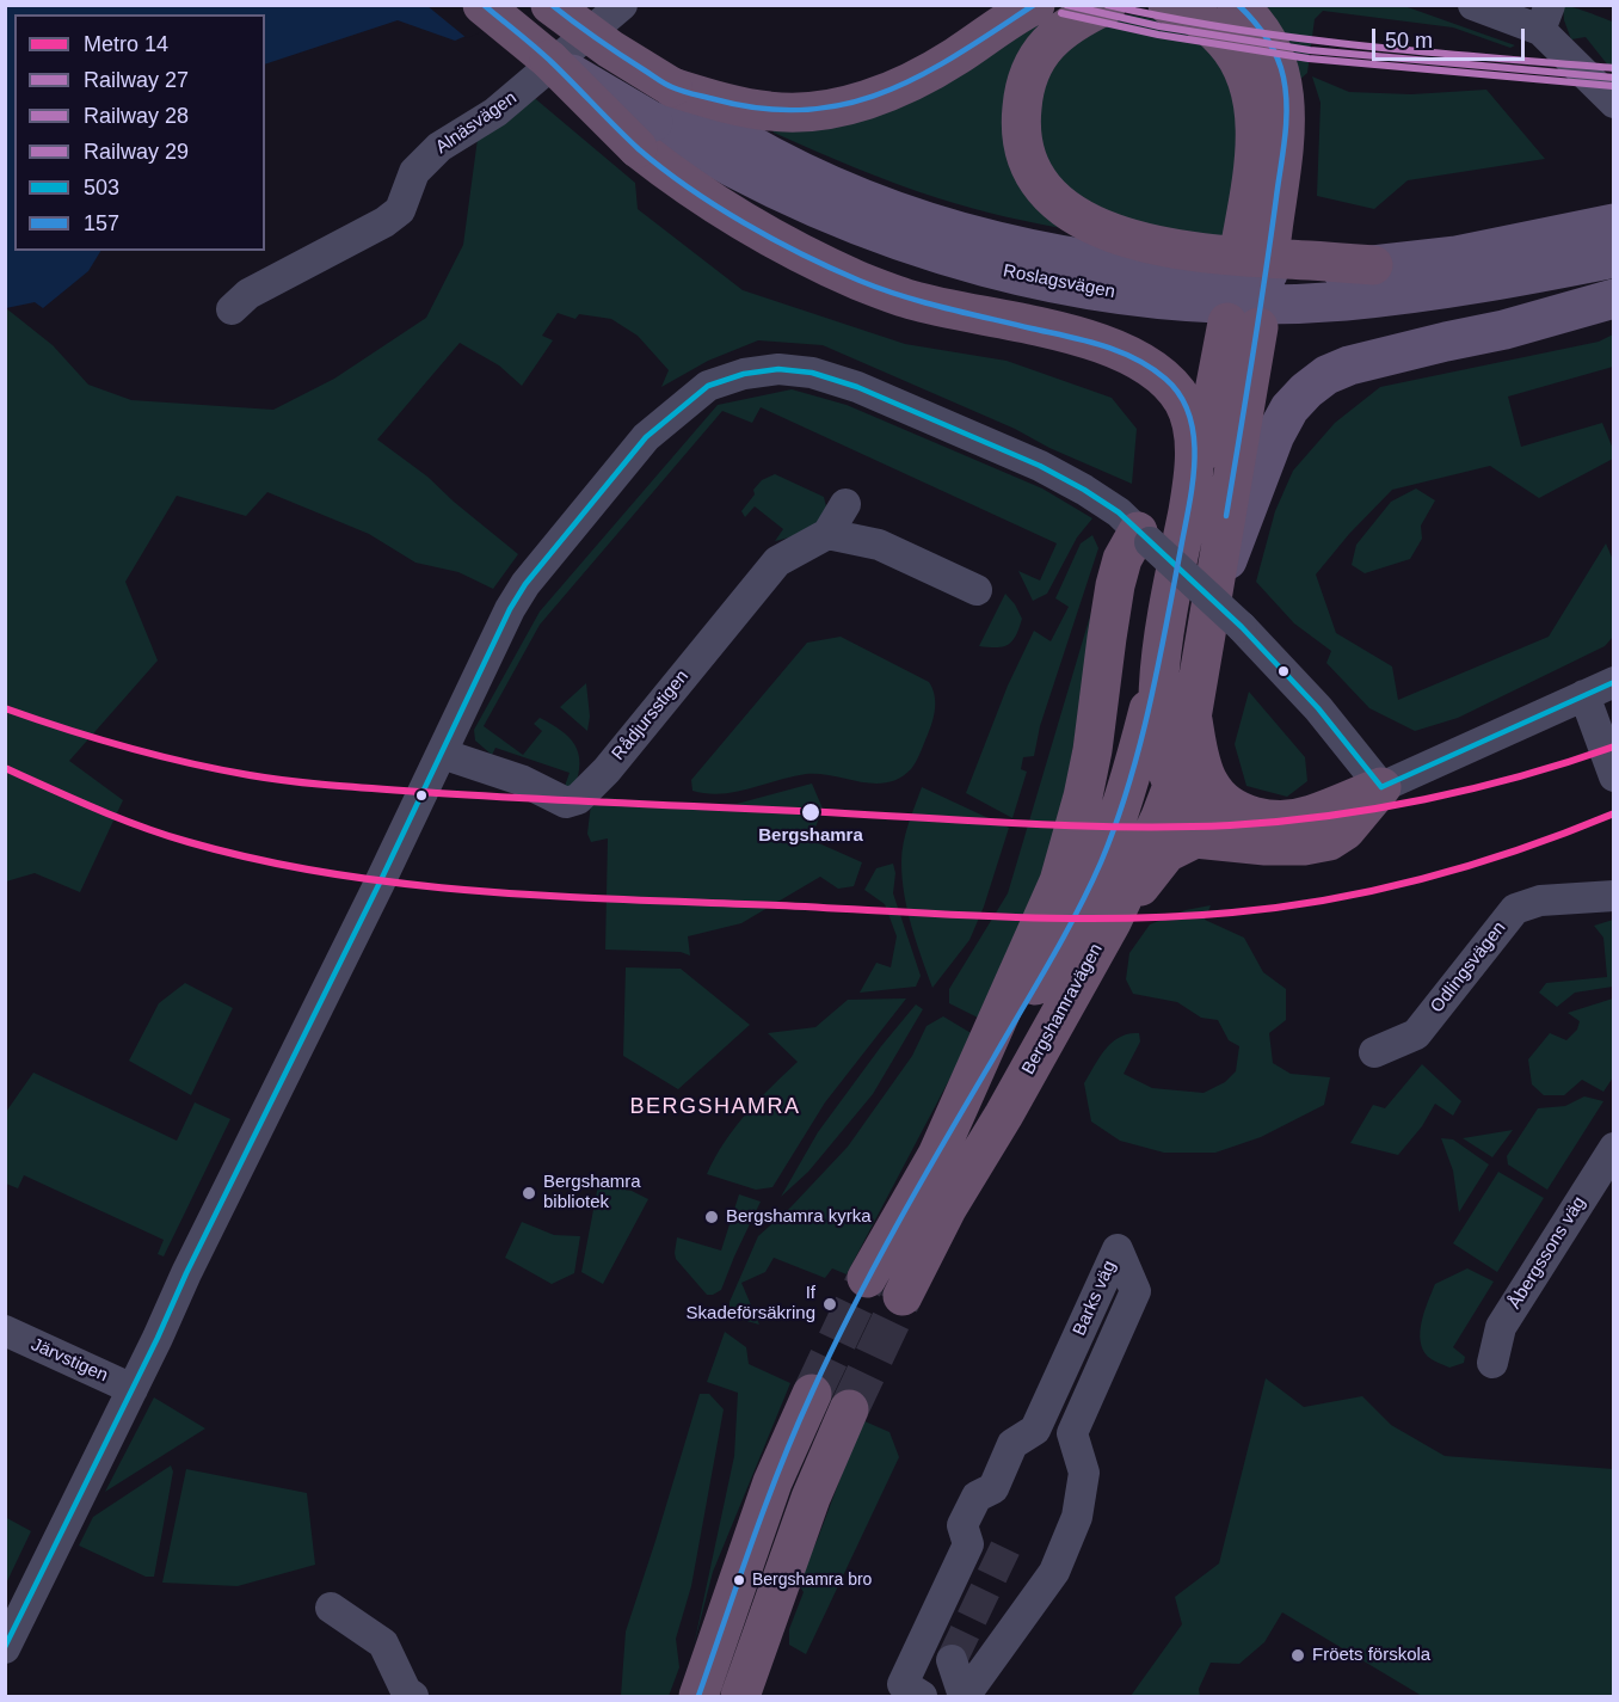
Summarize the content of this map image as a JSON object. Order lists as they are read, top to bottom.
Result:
{
  "streets": {
    "highway": ["Bergshamravägen"],
    "main road": ["Roslagsvägen"],
    "street": [
      "Alnäsvägen",
      "Rådjursstigen",
      "Odlingsvägen",
      "Åbergssons väg",
      "Barks väg",
      "Järvstigen"
    ]
  },
  "districts": ["BERGSHAMRA"],
  "places": [
    "Bergshamra",
    "Bergshamra bibliotek",
    "Bergshamra kyrka",
    "If Skadeförsäkring",
    "Bergshamra bro",
    "Fröets förskola"
  ],
  "lines": [
    "rail line 27",
    "rail line 29",
    "transit line 157",
    "rail line 28",
    "transit line 503",
    "metro line 14"
  ],
  "legend": [
    "Metro 14",
    "Railway 27",
    "Railway 28",
    "Railway 29",
    "503",
    "157"
  ],
  "scale_bar": "50 m"
}
